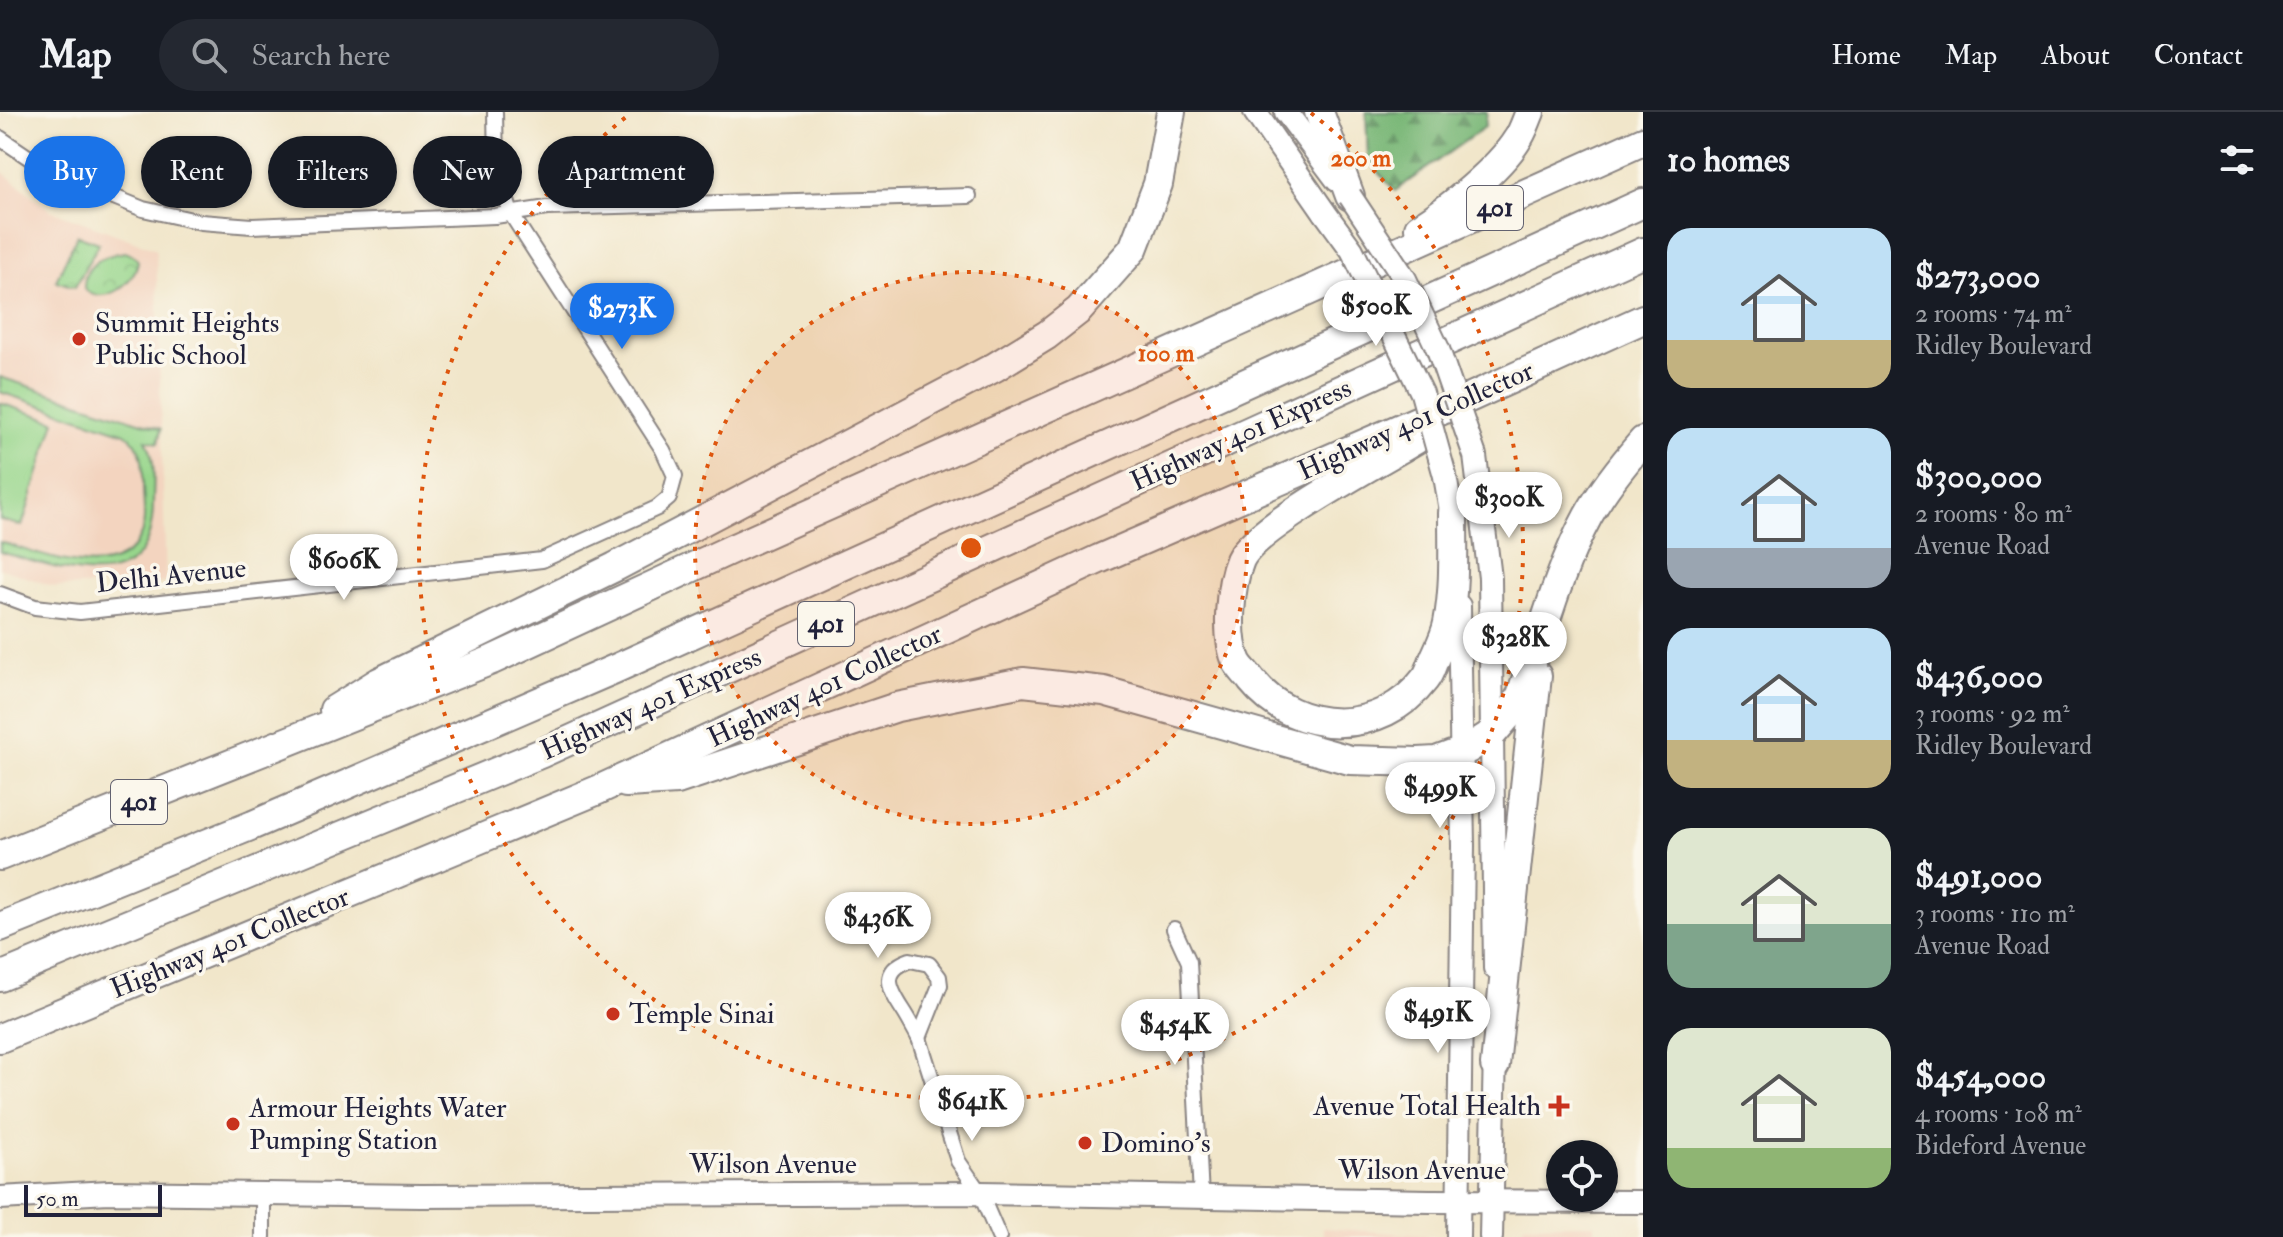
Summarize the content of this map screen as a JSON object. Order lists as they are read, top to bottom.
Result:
{
  "streets": {
    "highway": ["401", "Highway 401 Collector", "Highway 401 Express"],
    "main road": ["Wilson Avenue"],
    "street": ["Delhi Avenue"]
  },
  "places": {
    "other": [
      "Summit Heights Public School",
      "Temple Sinai",
      "Armour Heights Water Pumping Station",
      "Domino's"
    ],
    "health": ["Avenue Total Health"]
  },
  "scale_bar": "50 m",
  "page": {
    "header": "Map",
    "search": "Search here",
    "nav": [
      "Home",
      "Map",
      "About",
      "Contact"
    ],
    "heading": "10 homes",
    "chip": [
      "Buy",
      "Rent",
      "Filters",
      "New",
      "Apartment"
    ],
    "list": [
      {
        "name": "$273,000",
        "note": "2 rooms · 74 m² · Ridley Boulevard"
      },
      {
        "name": "$300,000",
        "note": "2 rooms · 80 m² · Avenue Road"
      },
      {
        "name": "$436,000",
        "note": "3 rooms · 92 m² · Ridley Boulevard"
      },
      {
        "name": "$491,000",
        "note": "3 rooms · 110 m² · Avenue Road"
      },
      {
        "name": "$454,000",
        "note": "4 rooms · 108 m² · Bideford Avenue"
      }
    ],
    "price": [
      "$500K",
      "$273K",
      "$300K",
      "$606K",
      "$328K",
      "$499K",
      "$436K",
      "$491K",
      "$454K",
      "$641K"
    ],
    "scale": "50 m"
  },
  "rings": ["200 m", "100 m"]
}
